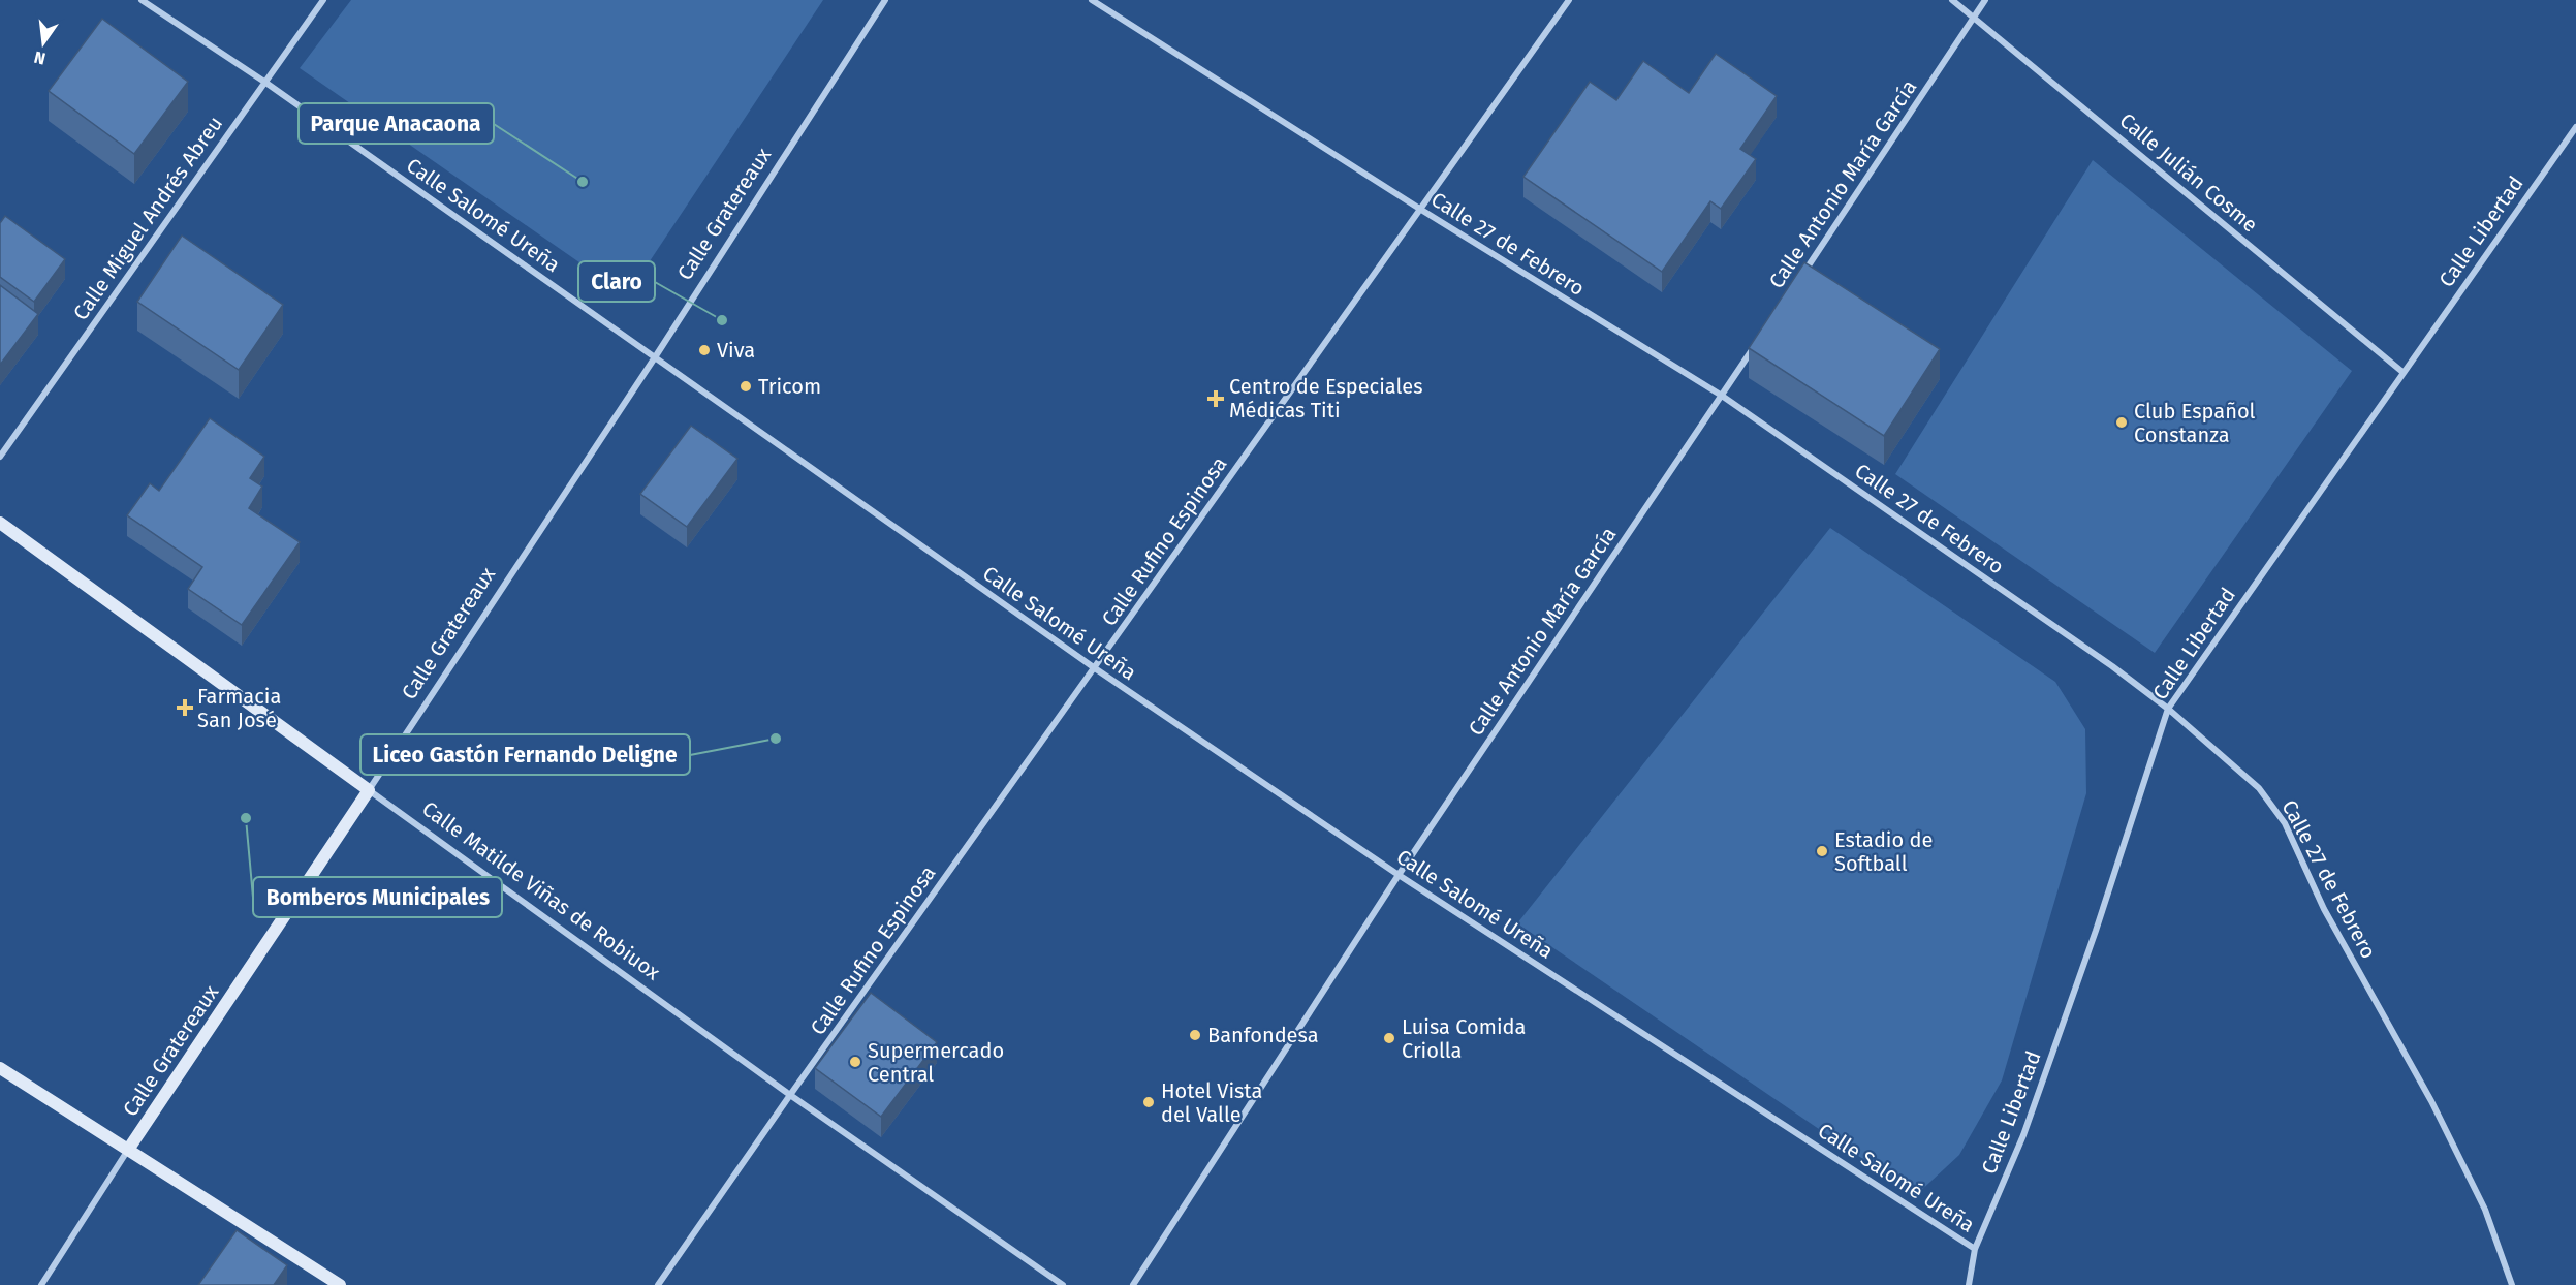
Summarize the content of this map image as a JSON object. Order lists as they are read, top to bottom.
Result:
{
  "streets": {
    "main road": ["Calle Gratereaux", "Calle Matilde Viñas de Robiuox"],
    "street": [
      "Calle Julián Cosme",
      "Calle Antonio María García",
      "Calle Salomé Ureña",
      "Calle Miguel Andrés Abreu",
      "Calle Libertad",
      "Calle 27 de Febrero",
      "Calle Rufino Espinosa"
    ]
  },
  "crossings": [
    ["Calle Julián Cosme", "Calle Antonio María García"],
    ["Calle Julián Cosme", "Calle Libertad"],
    ["Calle Antonio María García", "Calle Salomé Ureña"],
    ["Calle Antonio María García", "Calle 27 de Febrero"],
    ["Calle Gratereaux", "Calle Salomé Ureña"],
    ["Calle Gratereaux", "Calle Matilde Viñas de Robiuox"],
    ["Calle Salomé Ureña", "Calle Miguel Andrés Abreu"],
    ["Calle Salomé Ureña", "Calle Libertad"],
    ["Calle Salomé Ureña", "Calle Rufino Espinosa"],
    ["Calle Libertad", "Calle 27 de Febrero"],
    ["Calle 27 de Febrero", "Calle Rufino Espinosa"],
    ["Calle Rufino Espinosa", "Calle Matilde Viñas de Robiuox"]
  ],
  "places": {
    "other": [
      "Parque Anacaona",
      "Claro",
      "Viva",
      "Tricom",
      "Club Español Constanza",
      "Liceo Gastón Fernando Deligne",
      "Bomberos Municipales",
      "Estadio de Softball",
      "Banfondesa",
      "Luisa Comida Criolla",
      "Supermercado Central",
      "Hotel Vista del Valle"
    ],
    "health": ["Centro de Especiales Médicas Titi", "Farmacia San José"]
  },
  "north": "bottom"
}
